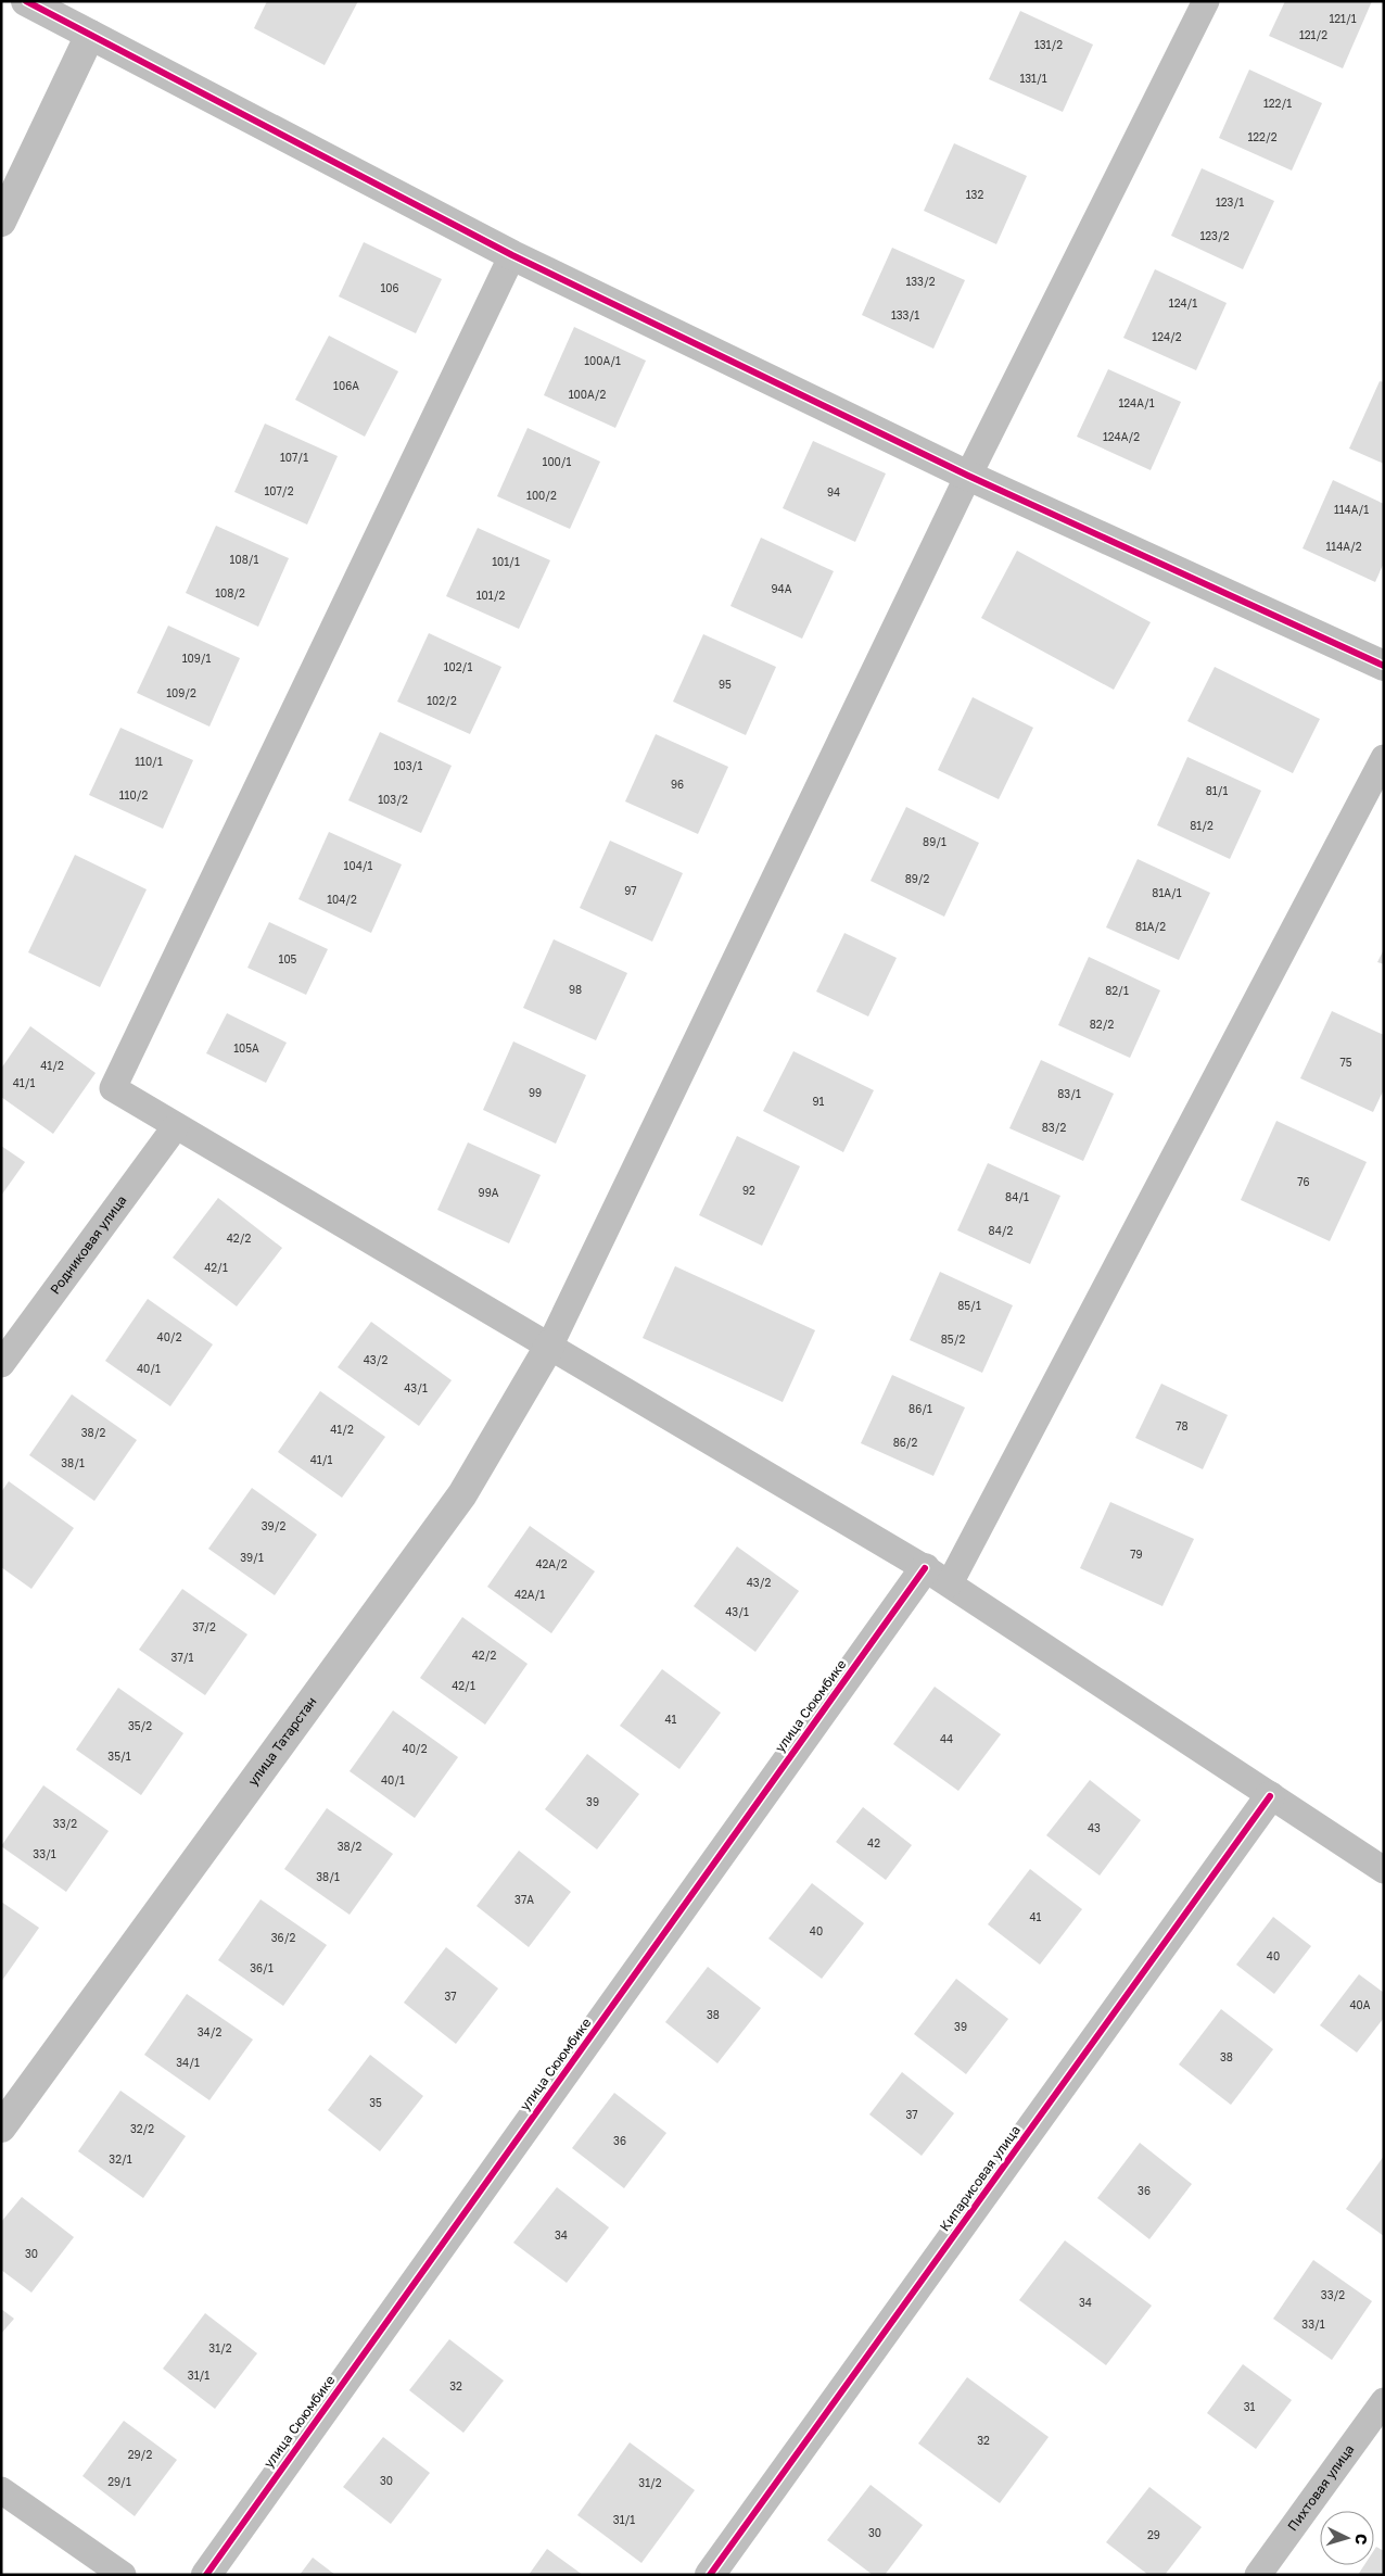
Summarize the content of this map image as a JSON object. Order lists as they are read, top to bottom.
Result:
{
  "streets": {
    "street": ["улица Сююмбике", "улица Татарстан", "Кипарисовая улица"],
    "lane": ["Родниковая улица", "Пихтовая улица"]
  },
  "house_numbers": [
    "121/1",
    "121/2",
    "131/2",
    "131/1",
    "122/1",
    "122/2",
    "132",
    "123/1",
    "123/2",
    "133/2",
    "106",
    "124/1",
    "133/1",
    "124/2",
    "100А/1",
    "106А",
    "100А/2",
    "124А/1",
    "124А/2",
    "107/1",
    "100/1",
    "107/2",
    "94",
    "100/2",
    "114А/1",
    "114А/2",
    "108/1",
    "101/1",
    "94А",
    "108/2",
    "101/2",
    "109/1",
    "102/1",
    "95",
    "109/2",
    "102/2",
    "110/1",
    "103/1",
    "96",
    "81/1",
    "110/2",
    "103/2",
    "81/2",
    "89/1",
    "104/1",
    "89/2",
    "97",
    "81А/1",
    "104/2",
    "81А/2",
    "105",
    "98",
    "82/1",
    "82/2",
    "105А",
    "75",
    "41/2",
    "41/1",
    "99",
    "83/1",
    "91",
    "83/2",
    "76",
    "92",
    "99А",
    "84/1",
    "84/2",
    "42/2",
    "42/1",
    "85/1",
    "40/2",
    "85/2",
    "43/2",
    "40/1",
    "43/1",
    "86/1",
    "78",
    "41/2",
    "38/2",
    "86/2",
    "41/1",
    "38/1",
    "39/2",
    "79",
    "39/1",
    "42А/2",
    "43/2",
    "42А/1",
    "43/1",
    "37/2",
    "42/2",
    "37/1",
    "42/1",
    "41",
    "35/2",
    "44",
    "40/2",
    "35/1",
    "40/1",
    "39",
    "33/2",
    "43",
    "42",
    "38/2",
    "33/1",
    "38/1",
    "37А",
    "41",
    "40",
    "36/2",
    "40",
    "36/1",
    "37",
    "40А",
    "38",
    "39",
    "34/2",
    "38",
    "34/1",
    "35",
    "37",
    "32/2",
    "36",
    "32/1",
    "36",
    "34",
    "30",
    "33/2",
    "34",
    "33/1",
    "31/2",
    "31/1",
    "32",
    "31",
    "32",
    "29/2",
    "30",
    "29/1",
    "31/2",
    "31/1",
    "30",
    "29"
  ],
  "north": "right"
}
